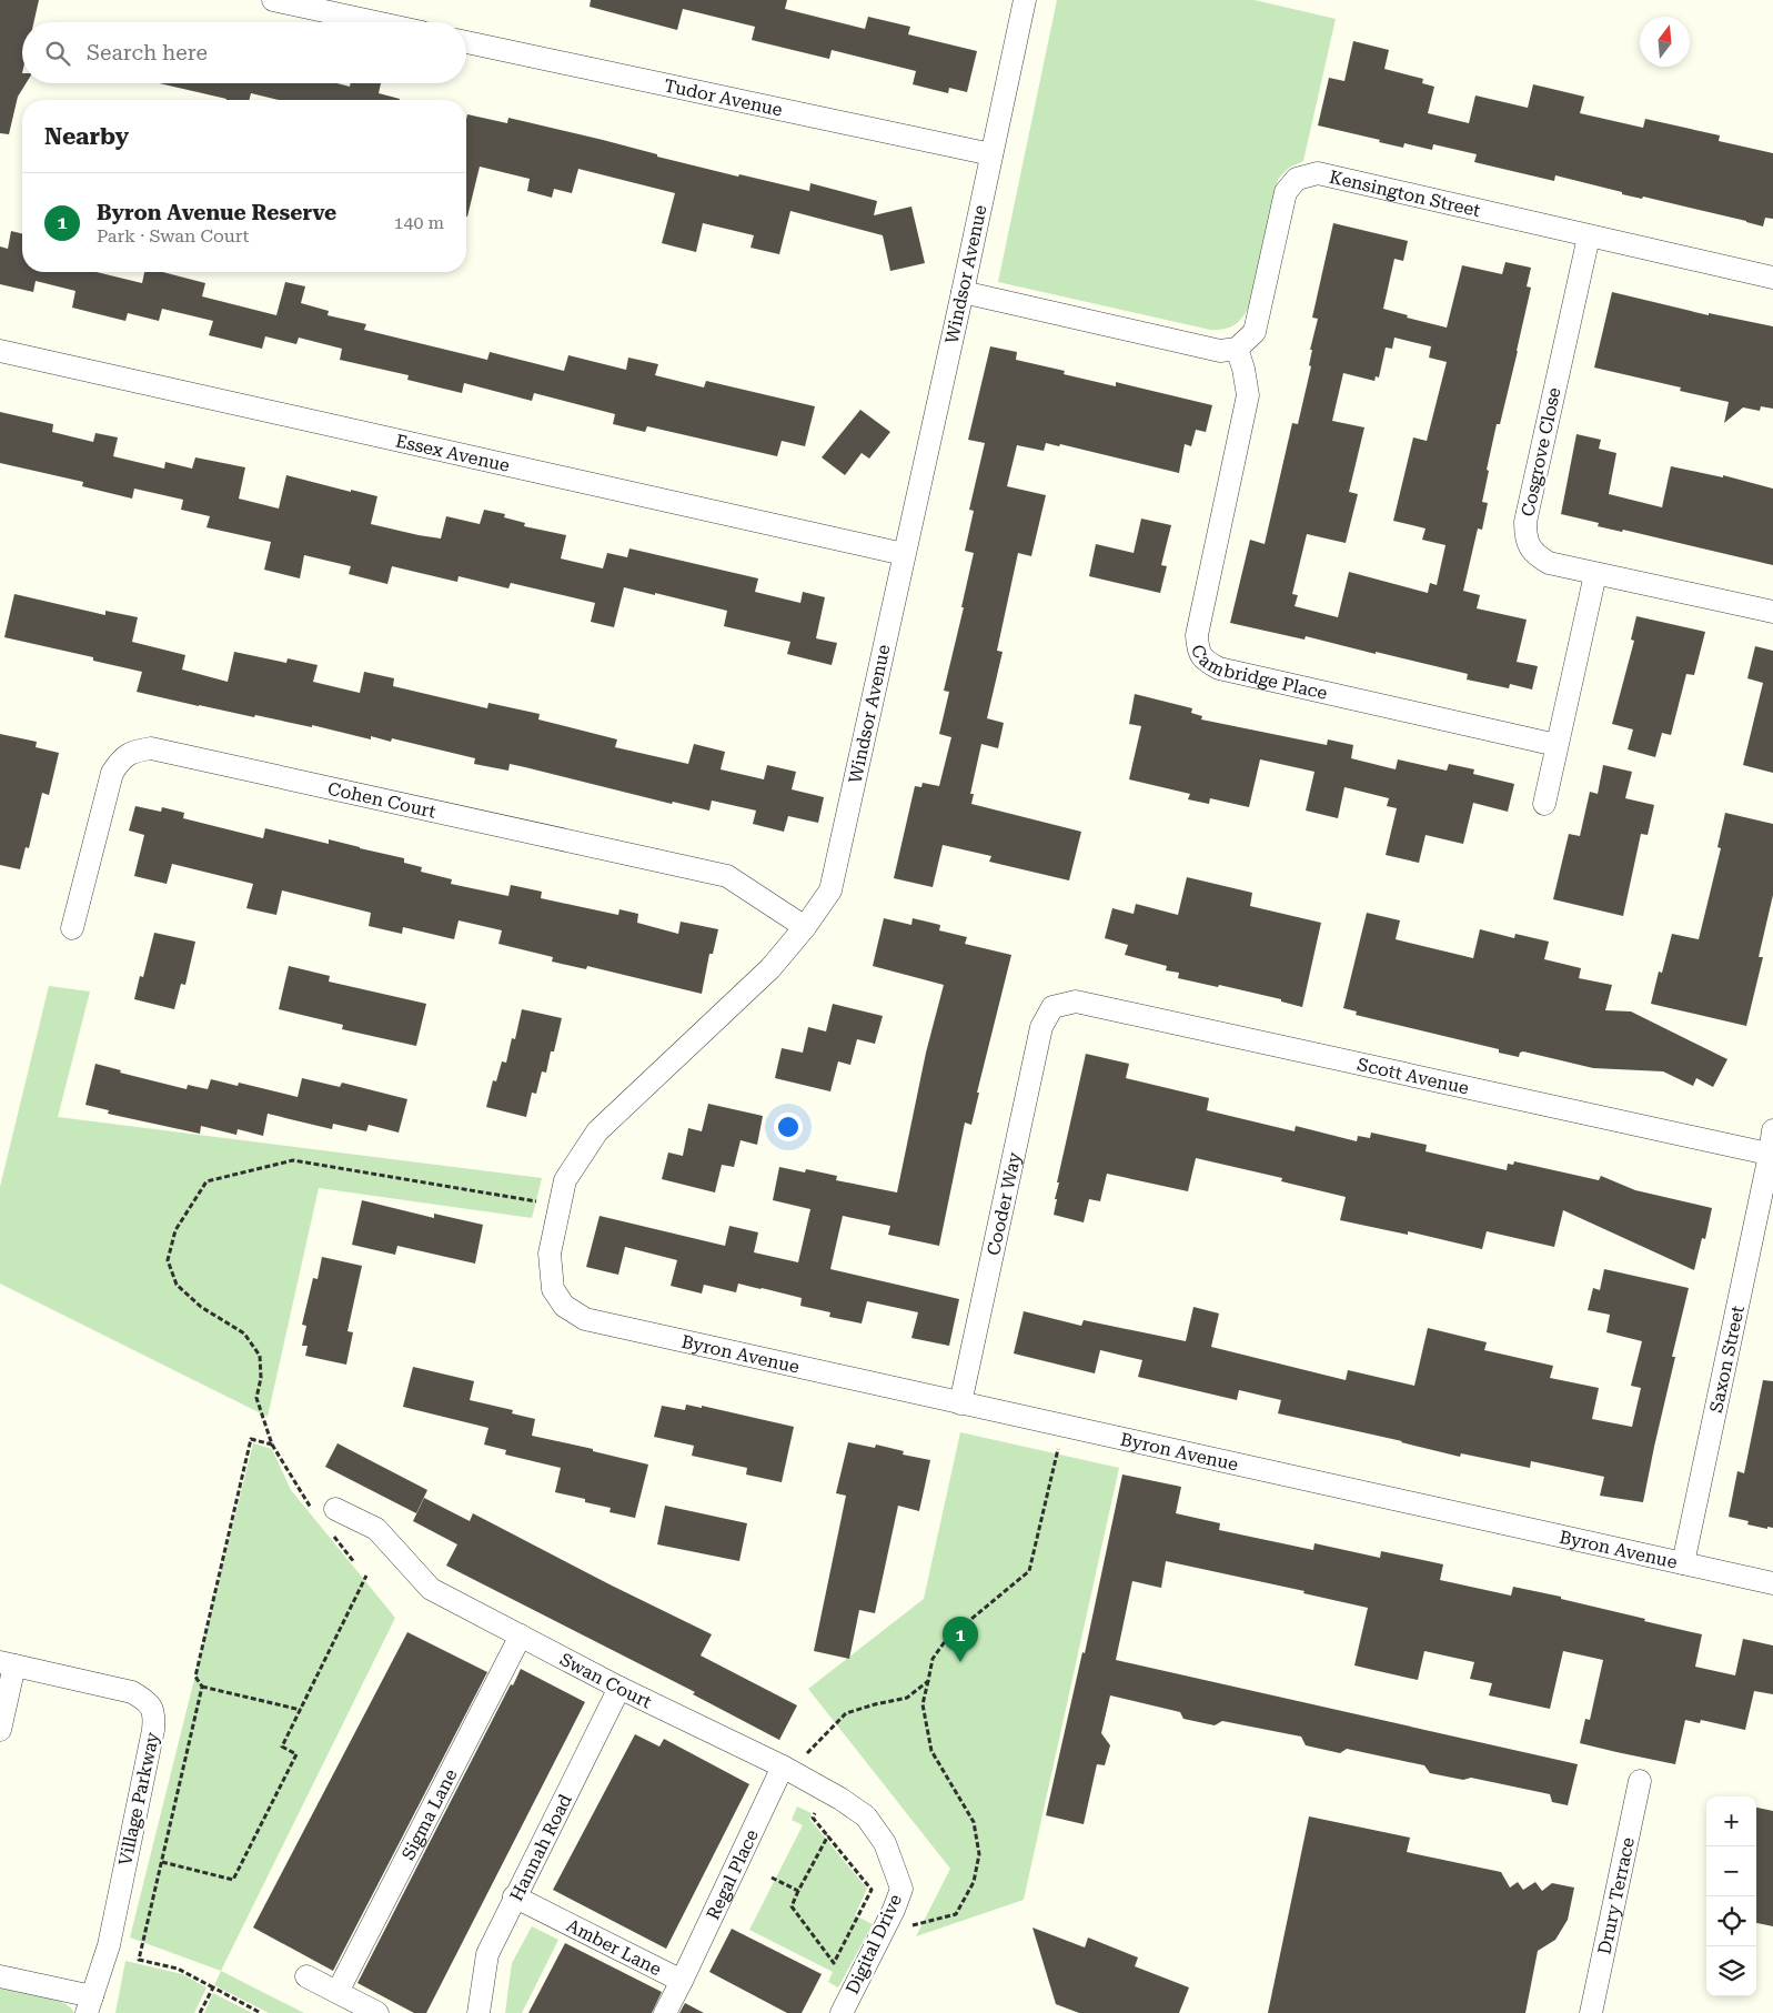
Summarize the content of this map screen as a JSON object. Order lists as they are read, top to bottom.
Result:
{
  "streets": {
    "street": [
      "Tudor Avenue",
      "Kensington Street",
      "Windsor Avenue",
      "Cosgrove Close",
      "Essex Avenue",
      "Cambridge Place",
      "Cohen Court",
      "Scott Avenue",
      "Cooder Way",
      "Byron Avenue",
      "Saxon Street",
      "Swan Court",
      "Village Parkway",
      "Sigma Lane",
      "Hannah Road",
      "Regal Place",
      "Drury Terrace",
      "Digital Drive",
      "Amber Lane"
    ]
  },
  "crossings": [
    ["Tudor Avenue", "Windsor Avenue"],
    ["Kensington Street", "Cosgrove Close"],
    ["Kensington Street", "Cambridge Place"],
    ["Windsor Avenue", "Essex Avenue"],
    ["Windsor Avenue", "Cohen Court"],
    ["Windsor Avenue", "Byron Avenue"],
    ["Scott Avenue", "Cooder Way"],
    ["Scott Avenue", "Saxon Street"],
    ["Cooder Way", "Byron Avenue"],
    ["Byron Avenue", "Saxon Street"],
    ["Swan Court", "Sigma Lane"],
    ["Swan Court", "Hannah Road"],
    ["Swan Court", "Regal Place"],
    ["Swan Court", "Digital Drive"],
    ["Hannah Road", "Amber Lane"],
    ["Regal Place", "Amber Lane"]
  ],
  "north": "top",
  "page": {
    "search": "Search here",
    "heading": "Nearby",
    "list": [
      {
        "mark": "1",
        "name": "Byron Avenue Reserve",
        "note": "Park · Swan Court",
        "value": "140 m"
      }
    ],
    "pins": "1",
    "map_buttons": ["+", "−"]
  }
}
